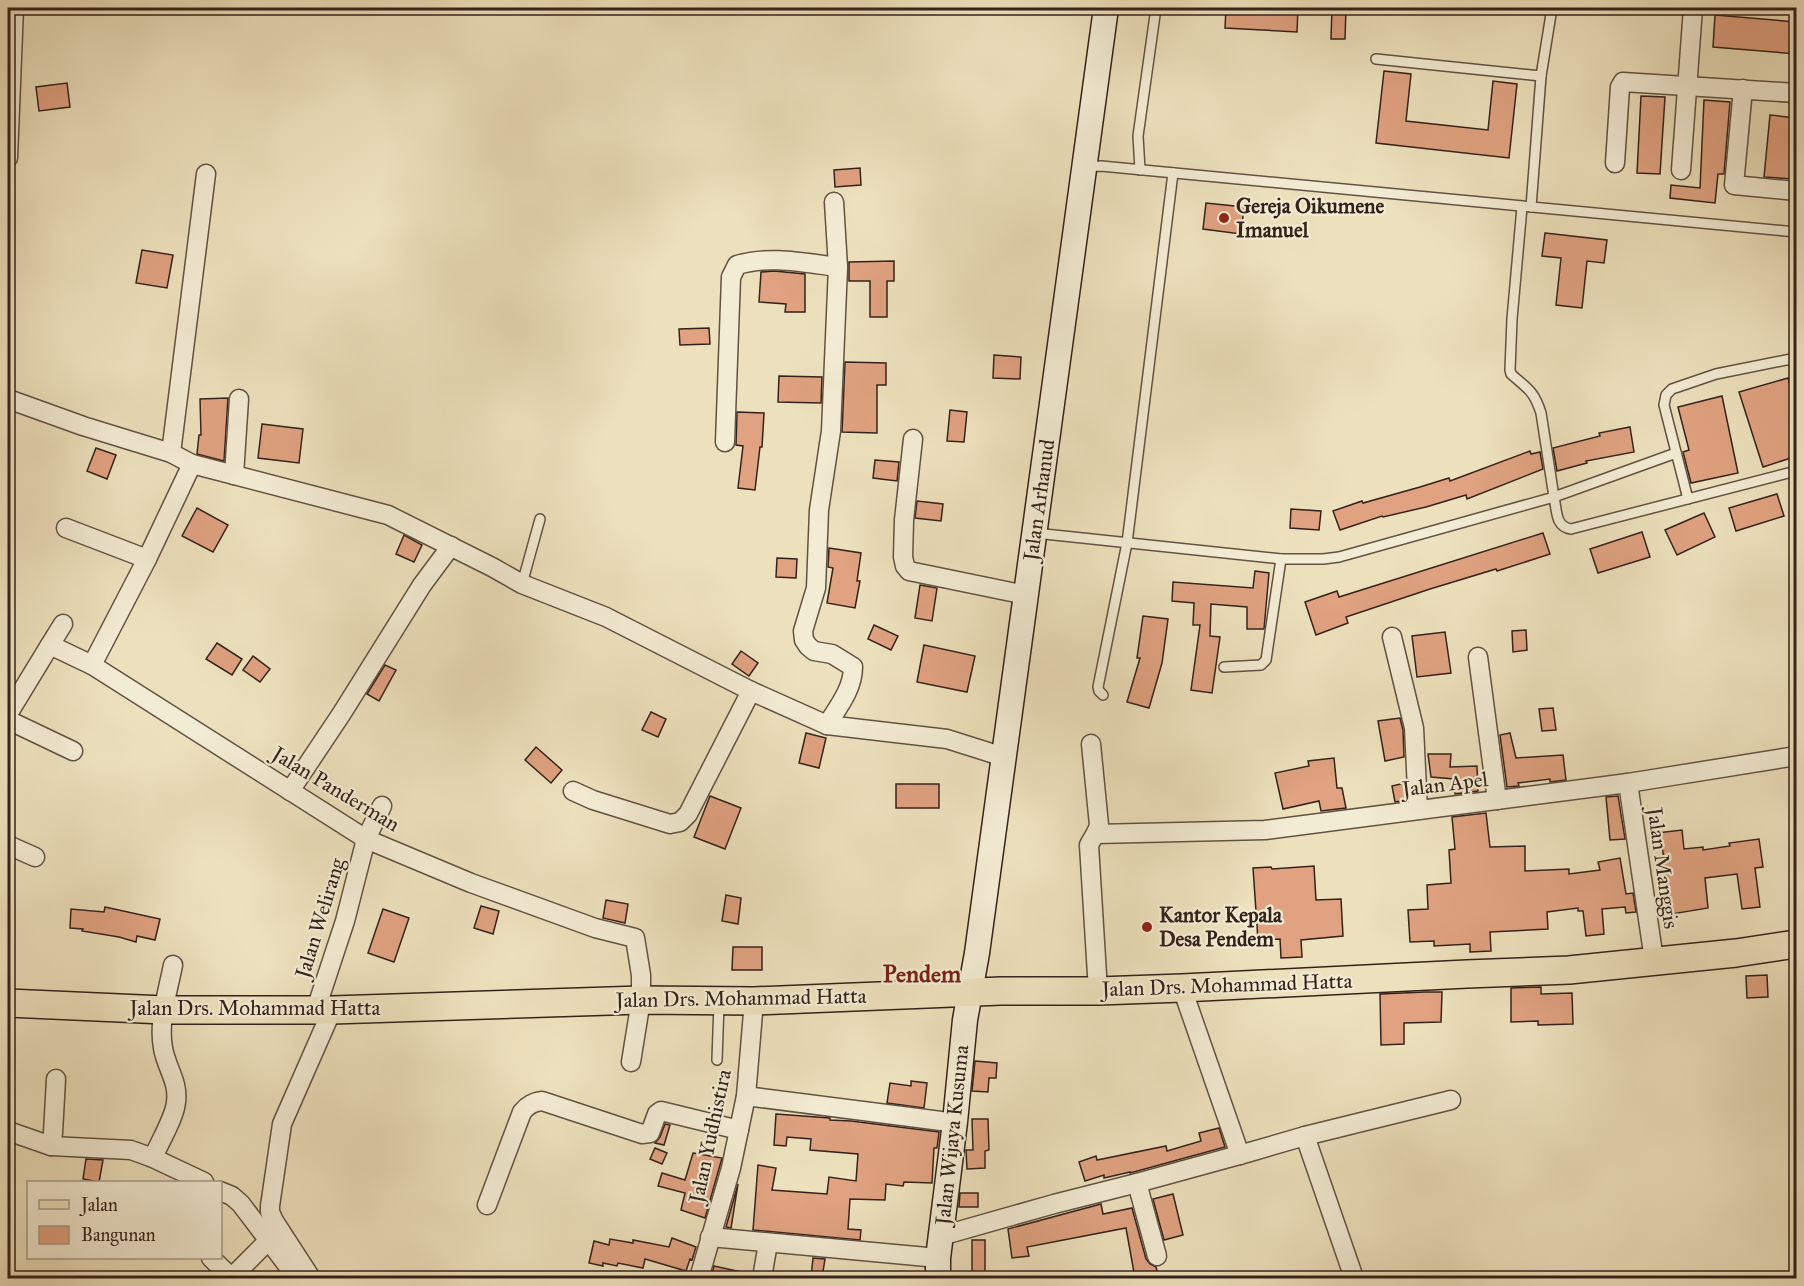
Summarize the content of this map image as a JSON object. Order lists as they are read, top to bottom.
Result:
{
  "streets": {
    "main road": ["Jalan Drs. Mohammad Hatta"],
    "street": [
      "Jalan Arhanud",
      "Jalan Apel",
      "Jalan Panderman",
      "Jalan Manggis",
      "Jalan Welirang",
      "Jalan Wijaya Kusuma",
      "Jalan Yudhistira"
    ]
  },
  "crossings": [
    ["Jalan Arhanud", "Jalan Drs. Mohammad Hatta"],
    ["Jalan Arhanud", "Jalan Wijaya Kusuma"],
    ["Jalan Apel", "Jalan Manggis"],
    ["Jalan Panderman", "Jalan Welirang"],
    ["Jalan Panderman", "Jalan Drs. Mohammad Hatta"],
    ["Jalan Manggis", "Jalan Drs. Mohammad Hatta"],
    ["Jalan Welirang", "Jalan Drs. Mohammad Hatta"],
    ["Jalan Drs. Mohammad Hatta", "Jalan Wijaya Kusuma"],
    ["Jalan Drs. Mohammad Hatta", "Jalan Yudhistira"]
  ],
  "districts": ["Pendem"],
  "places": ["Gereja Oikumene Imanuel", "Kantor Kepala Desa Pendem"],
  "legend": ["Jalan", "Bangunan"]
}
